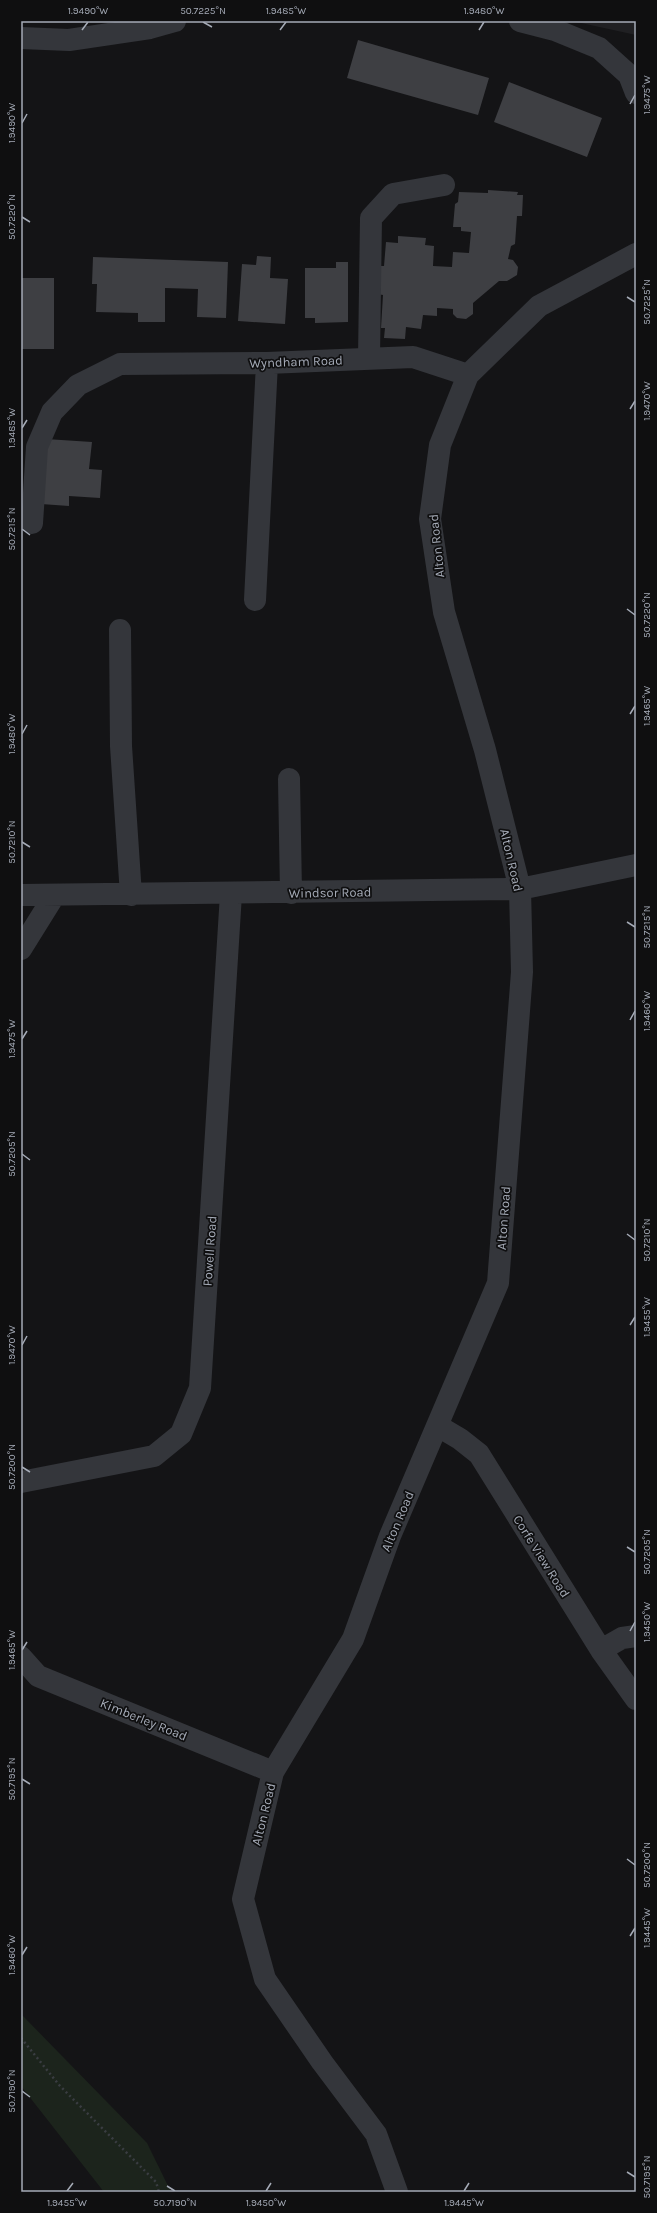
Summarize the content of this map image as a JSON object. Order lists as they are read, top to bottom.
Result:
{
  "streets": {
    "street": [
      "Wyndham Road",
      "Alton Road",
      "Windsor Road",
      "Powell Road",
      "Corfe View Road",
      "Kimberley Road"
    ]
  },
  "crossings": [
    ["Wyndham Road", "Alton Road"],
    ["Alton Road", "Windsor Road"],
    ["Alton Road", "Corfe View Road"],
    ["Alton Road", "Kimberley Road"],
    ["Windsor Road", "Powell Road"]
  ],
  "coordinates": [
    "1.9490°W",
    "50.7225°N",
    "1.9485°W",
    "1.9480°W",
    "1.9475°W",
    "50.7220°N",
    "1.9470°W",
    "50.7215°N",
    "1.9465°W",
    "50.7210°N",
    "1.9460°W",
    "50.7205°N",
    "1.9455°W",
    "50.7200°N",
    "1.9450°W",
    "50.7195°N",
    "1.9445°W",
    "50.7190°N"
  ]
}
